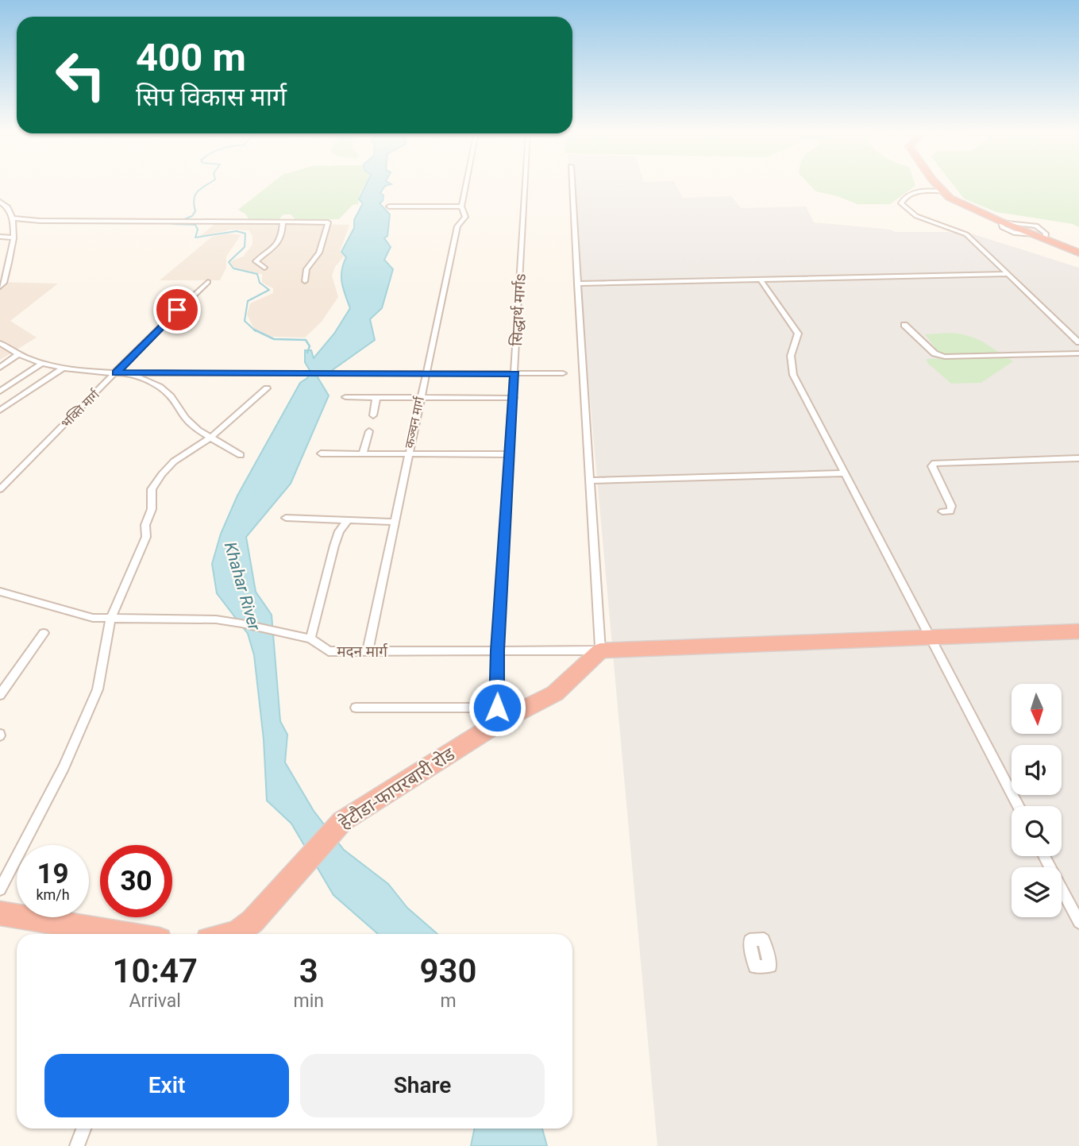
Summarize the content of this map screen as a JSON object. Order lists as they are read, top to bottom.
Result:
{
  "streets": {
    "highway": ["हेटौडा-फापरबारी रोड"],
    "street": [
      "सिद्धार्थ मार्गs",
      "भक्ति मार्ग",
      "कञ्चन मार्ग",
      "मदन मार्ग"
    ]
  },
  "crossings": [
    ["सिद्धार्थ मार्गs", "मदन मार्ग"],
    ["सिद्धार्थ मार्गs", "हेटौडा-फापरबारी रोड"],
    ["कञ्चन मार्ग", "मदन मार्ग"],
    ["मदन मार्ग", "हेटौडा-फापरबारी रोड"]
  ],
  "water": ["Khahar River"],
  "north": "bottom",
  "page": {
    "turn": ["400 m", "सिप विकास मार्ग"],
    "speed": "19 km/h",
    "limit": "30",
    "eta": [
      "10:47",
      "Arrival",
      "3",
      "min",
      "930",
      "m"
    ],
    "buttons": ["Exit", "Share"]
  }
}
